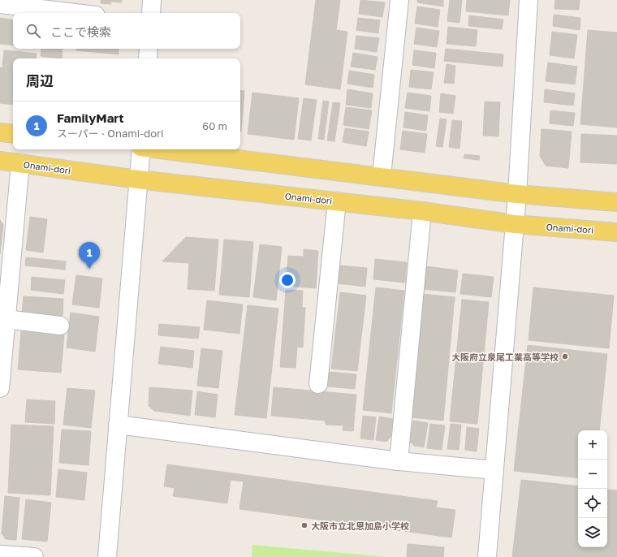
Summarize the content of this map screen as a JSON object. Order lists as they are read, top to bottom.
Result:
{
  "streets": {
    "main road": ["Onami-dori"]
  },
  "places": ["大阪府立泉尾工業高等学校", "大阪市立北恩加島小学校"],
  "page": {
    "search": "ここで検索",
    "heading": "周辺",
    "list": [
      {
        "mark": "1",
        "name": "FamilyMart",
        "note": "スーパー · Onami-dori",
        "value": "60 m"
      }
    ],
    "pins": "1",
    "map_buttons": ["+", "−"]
  }
}
